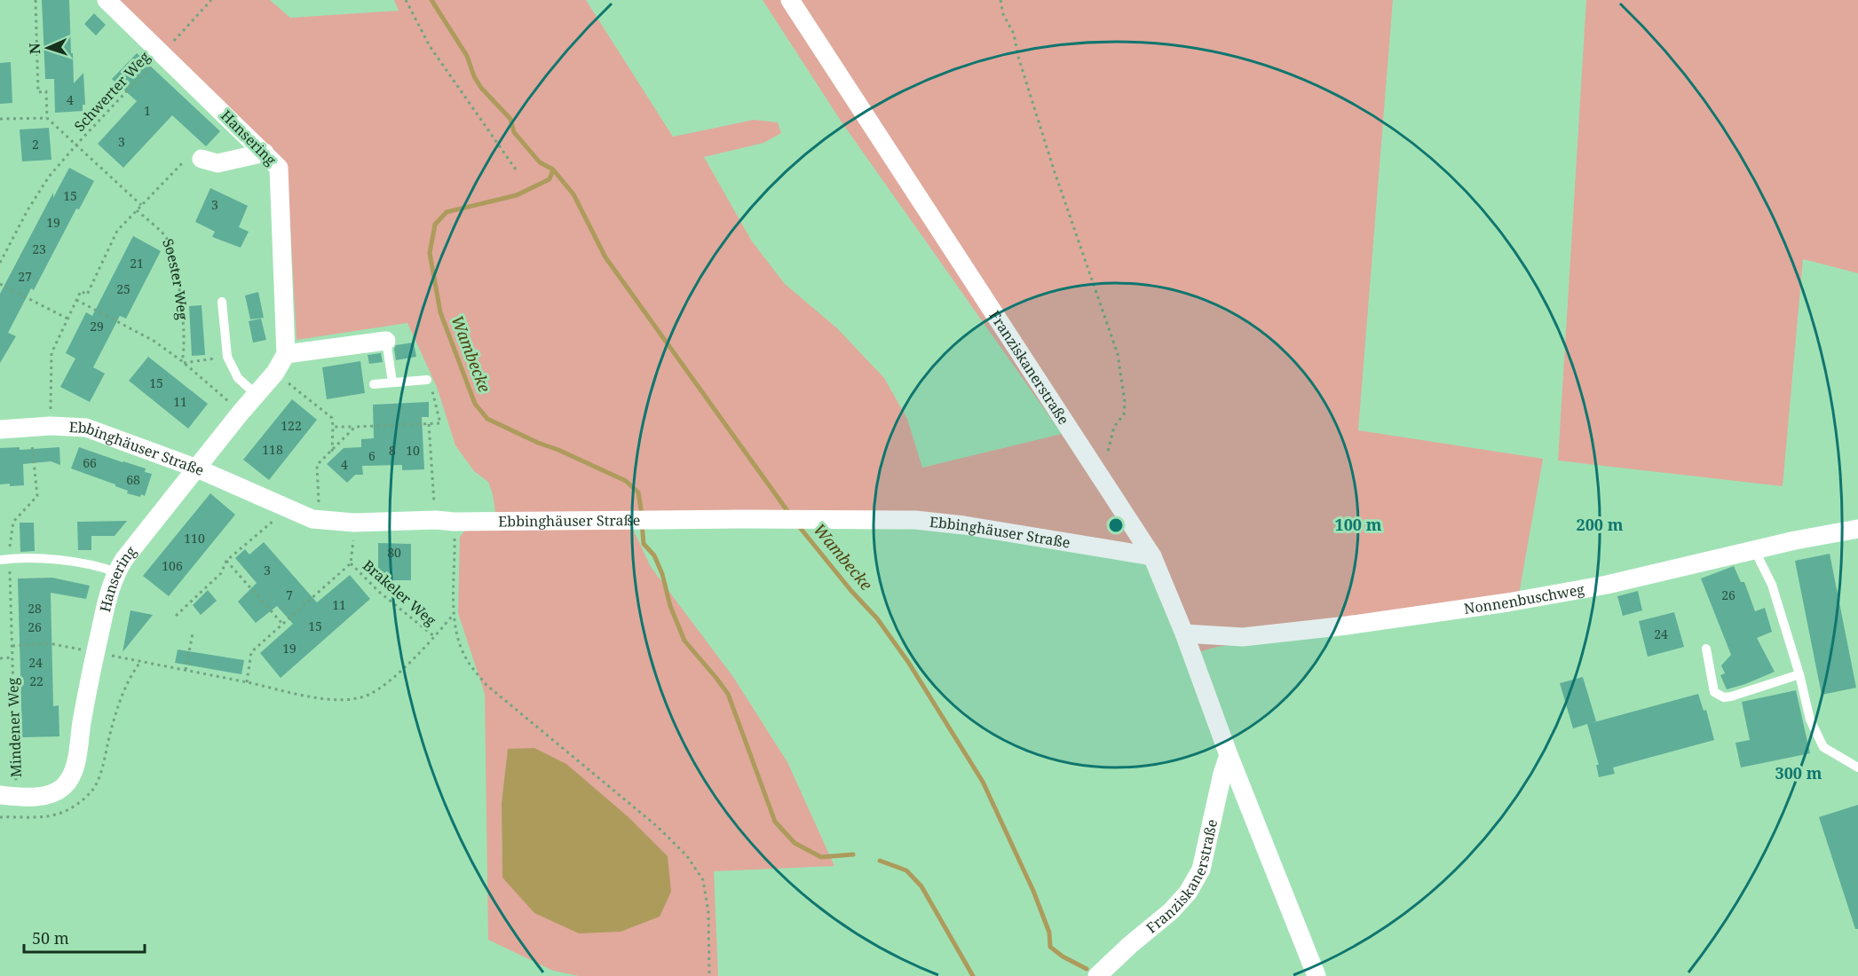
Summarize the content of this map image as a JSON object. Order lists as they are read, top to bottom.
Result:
{
  "streets": {
    "street": [
      "Hansering",
      "Franziskanerstraße",
      "Ebbinghäuser Straße",
      "Nonnenbuschweg"
    ],
    "path": [
      "Schwerter Weg",
      "Soester Weg",
      "Brakeler Weg",
      "Mindener Weg"
    ]
  },
  "crossings": [
    ["Schwerter Weg", "Hansering"],
    ["Hansering", "Ebbinghäuser Straße"],
    ["Hansering", "Mindener Weg"],
    ["Franziskanerstraße", "Ebbinghäuser Straße"],
    ["Franziskanerstraße", "Nonnenbuschweg"],
    ["Ebbinghäuser Straße", "Brakeler Weg"],
    ["Ebbinghäuser Straße", "Mindener Weg"]
  ],
  "water": ["Wambecke"],
  "house_numbers": [
    "4",
    "1",
    "3",
    "2",
    "15",
    "3",
    "19",
    "23",
    "21",
    "27",
    "25",
    "29",
    "15",
    "11",
    "122",
    "118",
    "8",
    "10",
    "6",
    "66",
    "4",
    "68",
    "110",
    "80",
    "106",
    "3",
    "7",
    "26",
    "11",
    "28",
    "15",
    "26",
    "24",
    "19",
    "24",
    "22"
  ],
  "scale_bar": "50 m",
  "north": "left",
  "rings": ["100 m", "200 m", "300 m"]
}
